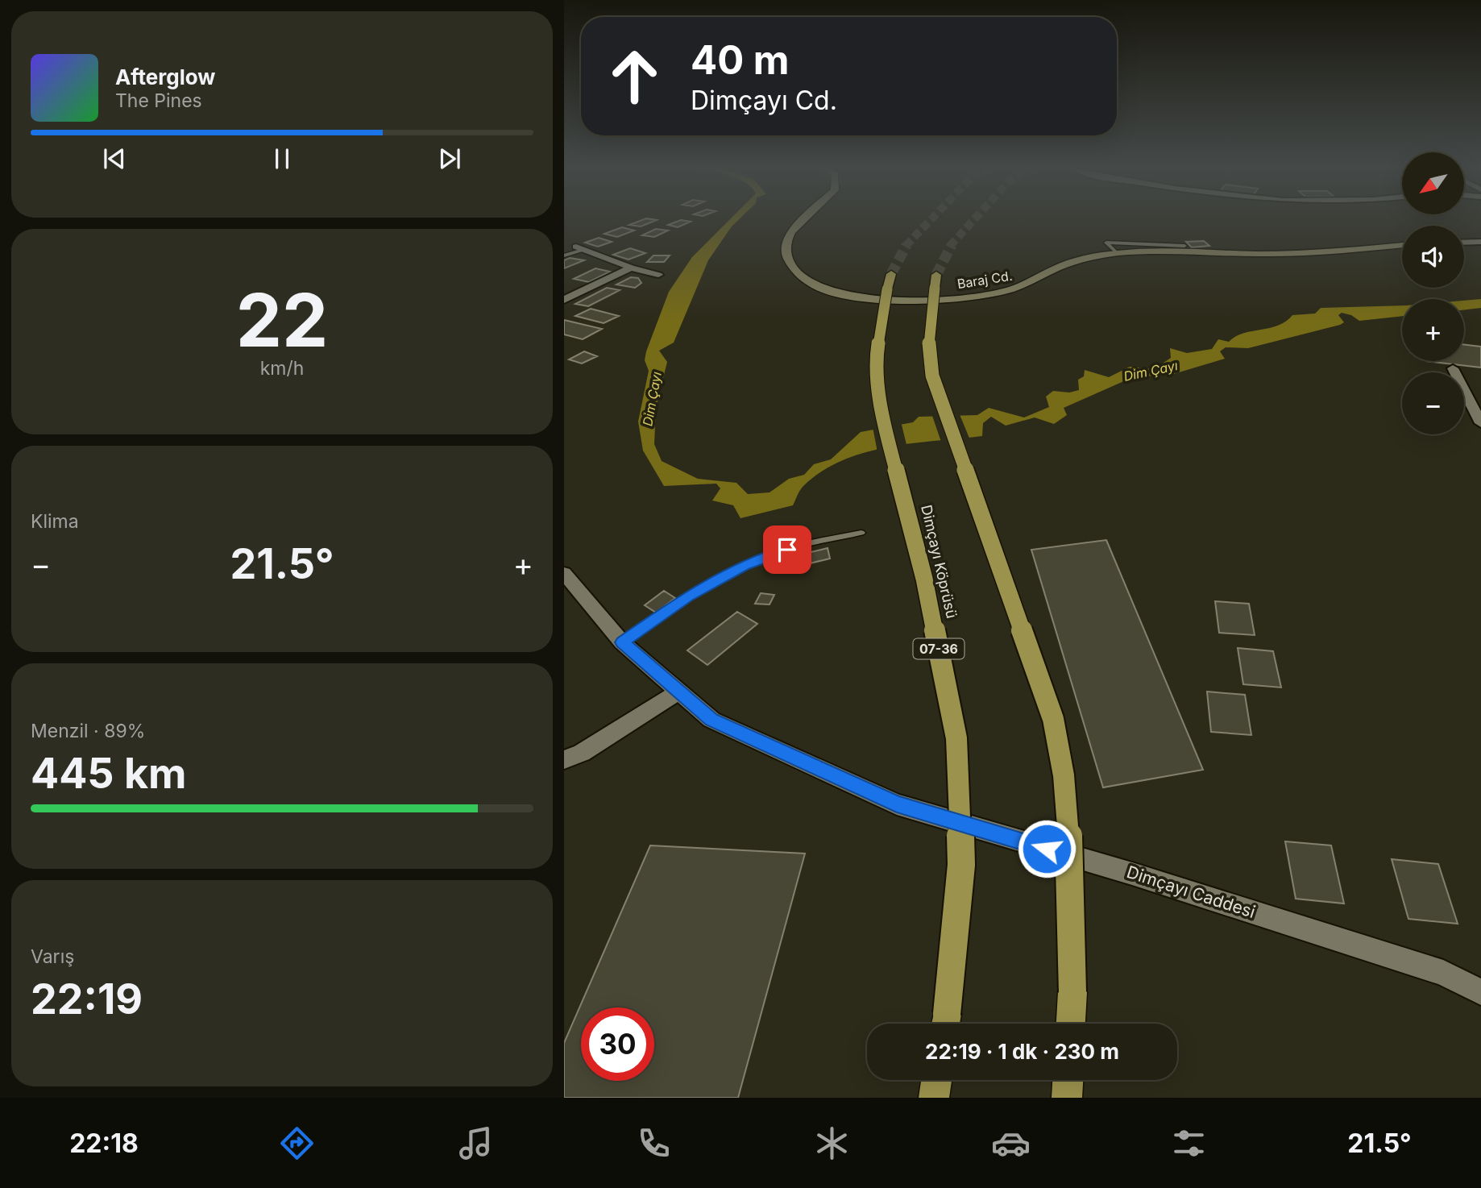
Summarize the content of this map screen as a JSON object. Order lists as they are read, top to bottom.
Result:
{
  "streets": {
    "highway": ["Dimçayı Köprüsü", "07-36"],
    "street": ["Baraj Cd.", "Dimçayı Caddesi"]
  },
  "water": ["Dim Çayı"],
  "north": "bottom left",
  "page": {
    "turn": ["40 m", "Dimçayı Cd."],
    "song": ["Afterglow", "The Pines"],
    "map_buttons": ["+", "−"],
    "tile": [
      ["22", "km/h"],
      "Klima",
      ["Menzil · 89%", "445 km"],
      ["Varış", "22:19"]
    ],
    "heat": ["−", "21.5°", "+"],
    "limit": "30",
    "trip": "22:19 · 1 dk · 230 m",
    "tabs": ["22:18", "21.5°"]
  }
}
